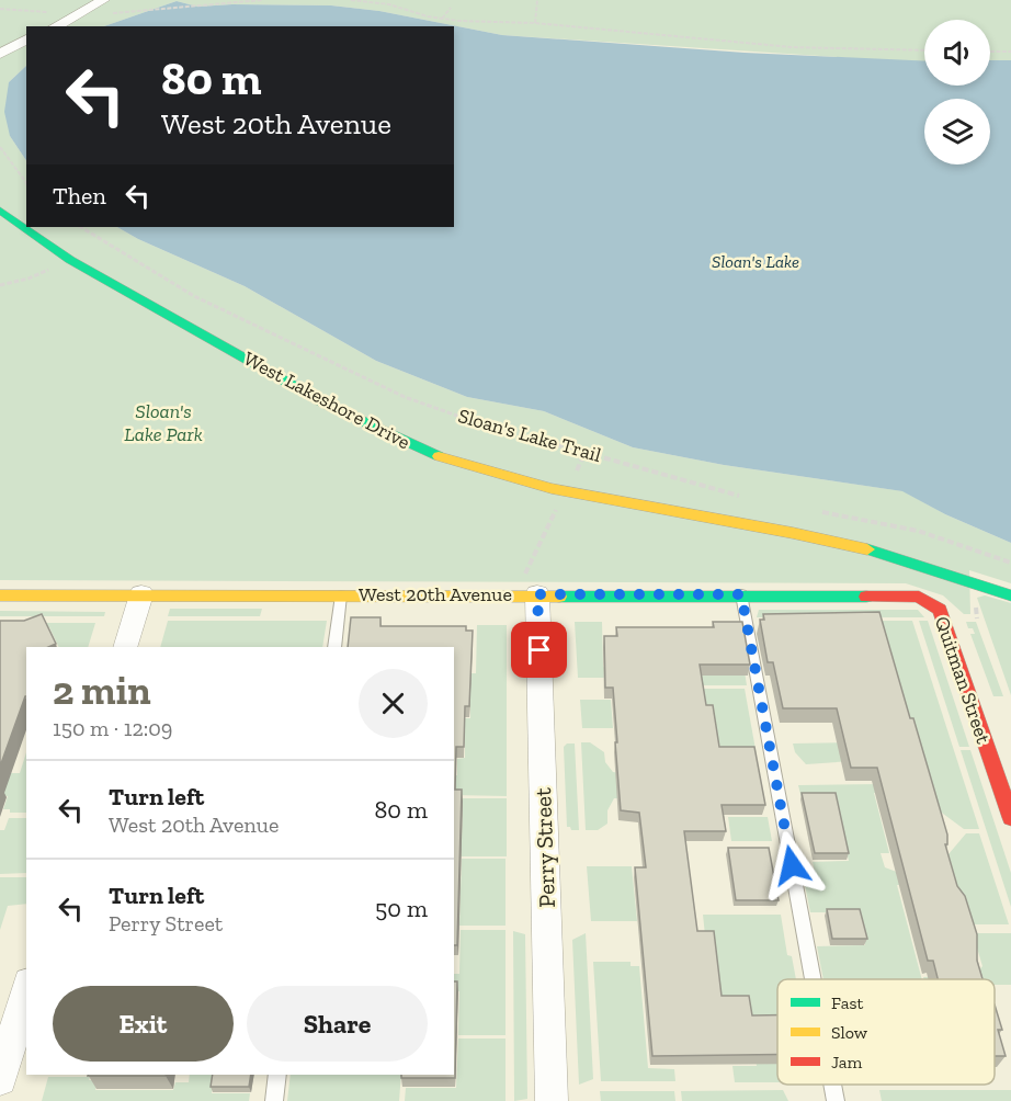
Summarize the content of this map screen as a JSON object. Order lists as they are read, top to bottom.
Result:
{
  "streets": {
    "street": [
      "West Lakeshore Drive",
      "West 20th Avenue",
      "Quitman Street",
      "Perry Street"
    ],
    "path": ["Sloan's Lake Trail"]
  },
  "crossings": [
    ["West 20th Avenue", "Quitman Street"],
    ["West 20th Avenue", "Perry Street"]
  ],
  "water": ["Sloan's Lake"],
  "parks": ["Sloan's Lake Park"],
  "legend": ["Fast", "Slow", "Jam"],
  "page": {
    "turn": ["80 m", "West 20th Avenue"],
    "then": "Then",
    "heading": ["2 min", "150 m · 12:09"],
    "list": [
      {
        "name": "Turn left",
        "note": "West 20th Avenue",
        "value": "80 m"
      },
      {
        "name": "Turn left",
        "note": "Perry Street",
        "value": "50 m"
      }
    ],
    "buttons": ["Exit", "Share"]
  }
}
